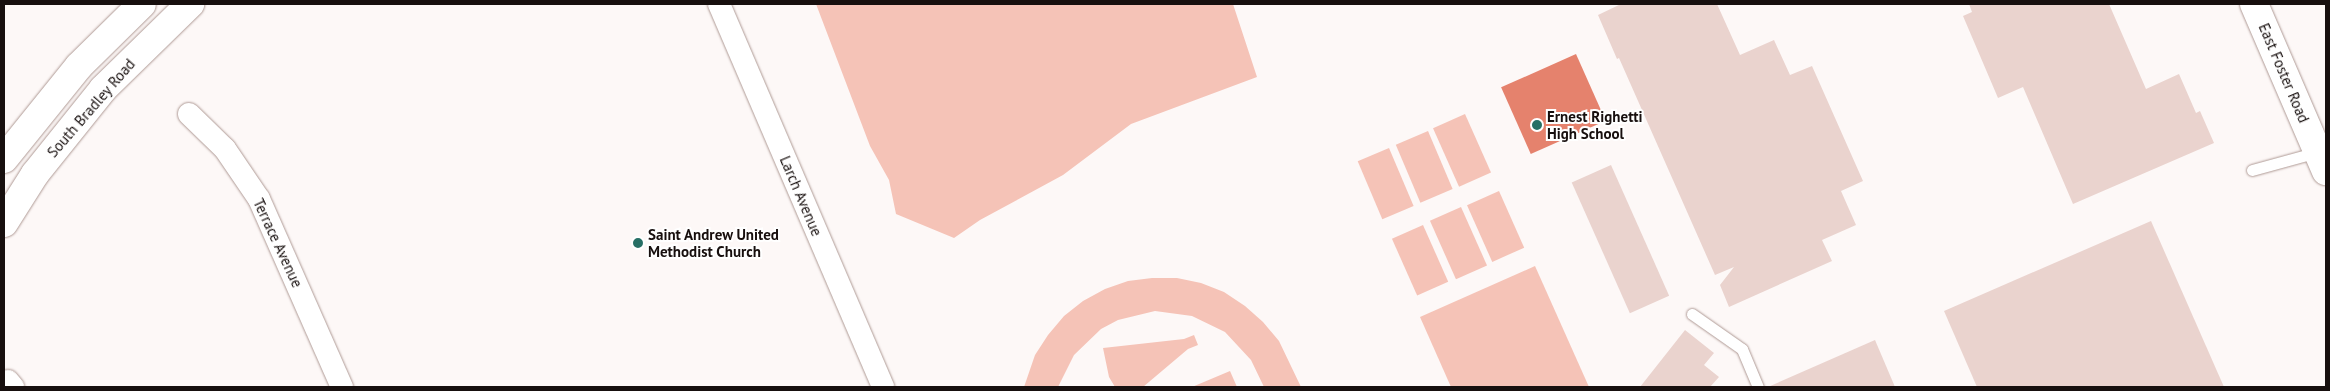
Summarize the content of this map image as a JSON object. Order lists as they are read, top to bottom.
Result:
{
  "streets": {
    "main road": ["East Foster Road", "South Bradley Road"],
    "street": ["Larch Avenue", "Terrace Avenue"]
  },
  "places": ["Ernest Righetti High School", "Saint Andrew United Methodist Church"]
}
